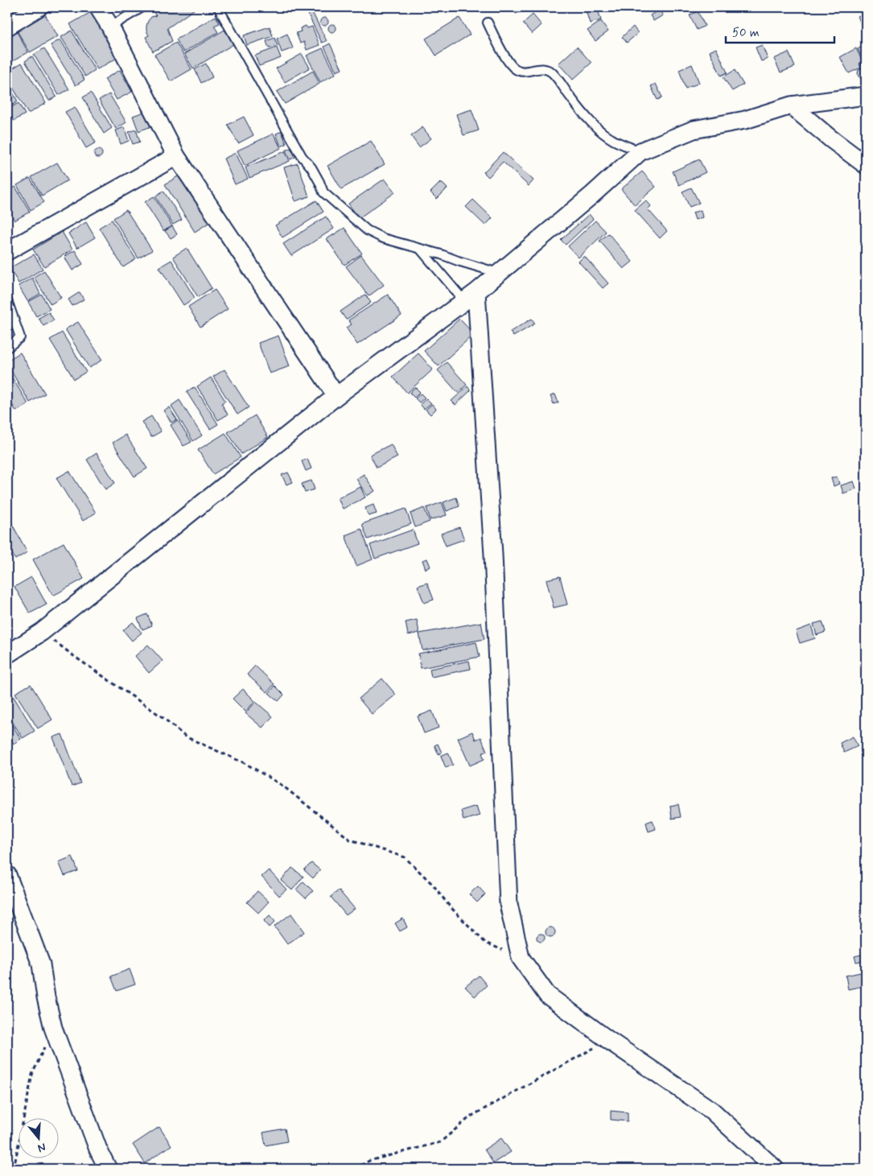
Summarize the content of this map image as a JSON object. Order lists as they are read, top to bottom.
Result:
{
  "scale_bar": "50 m",
  "north": "bottom"
}
